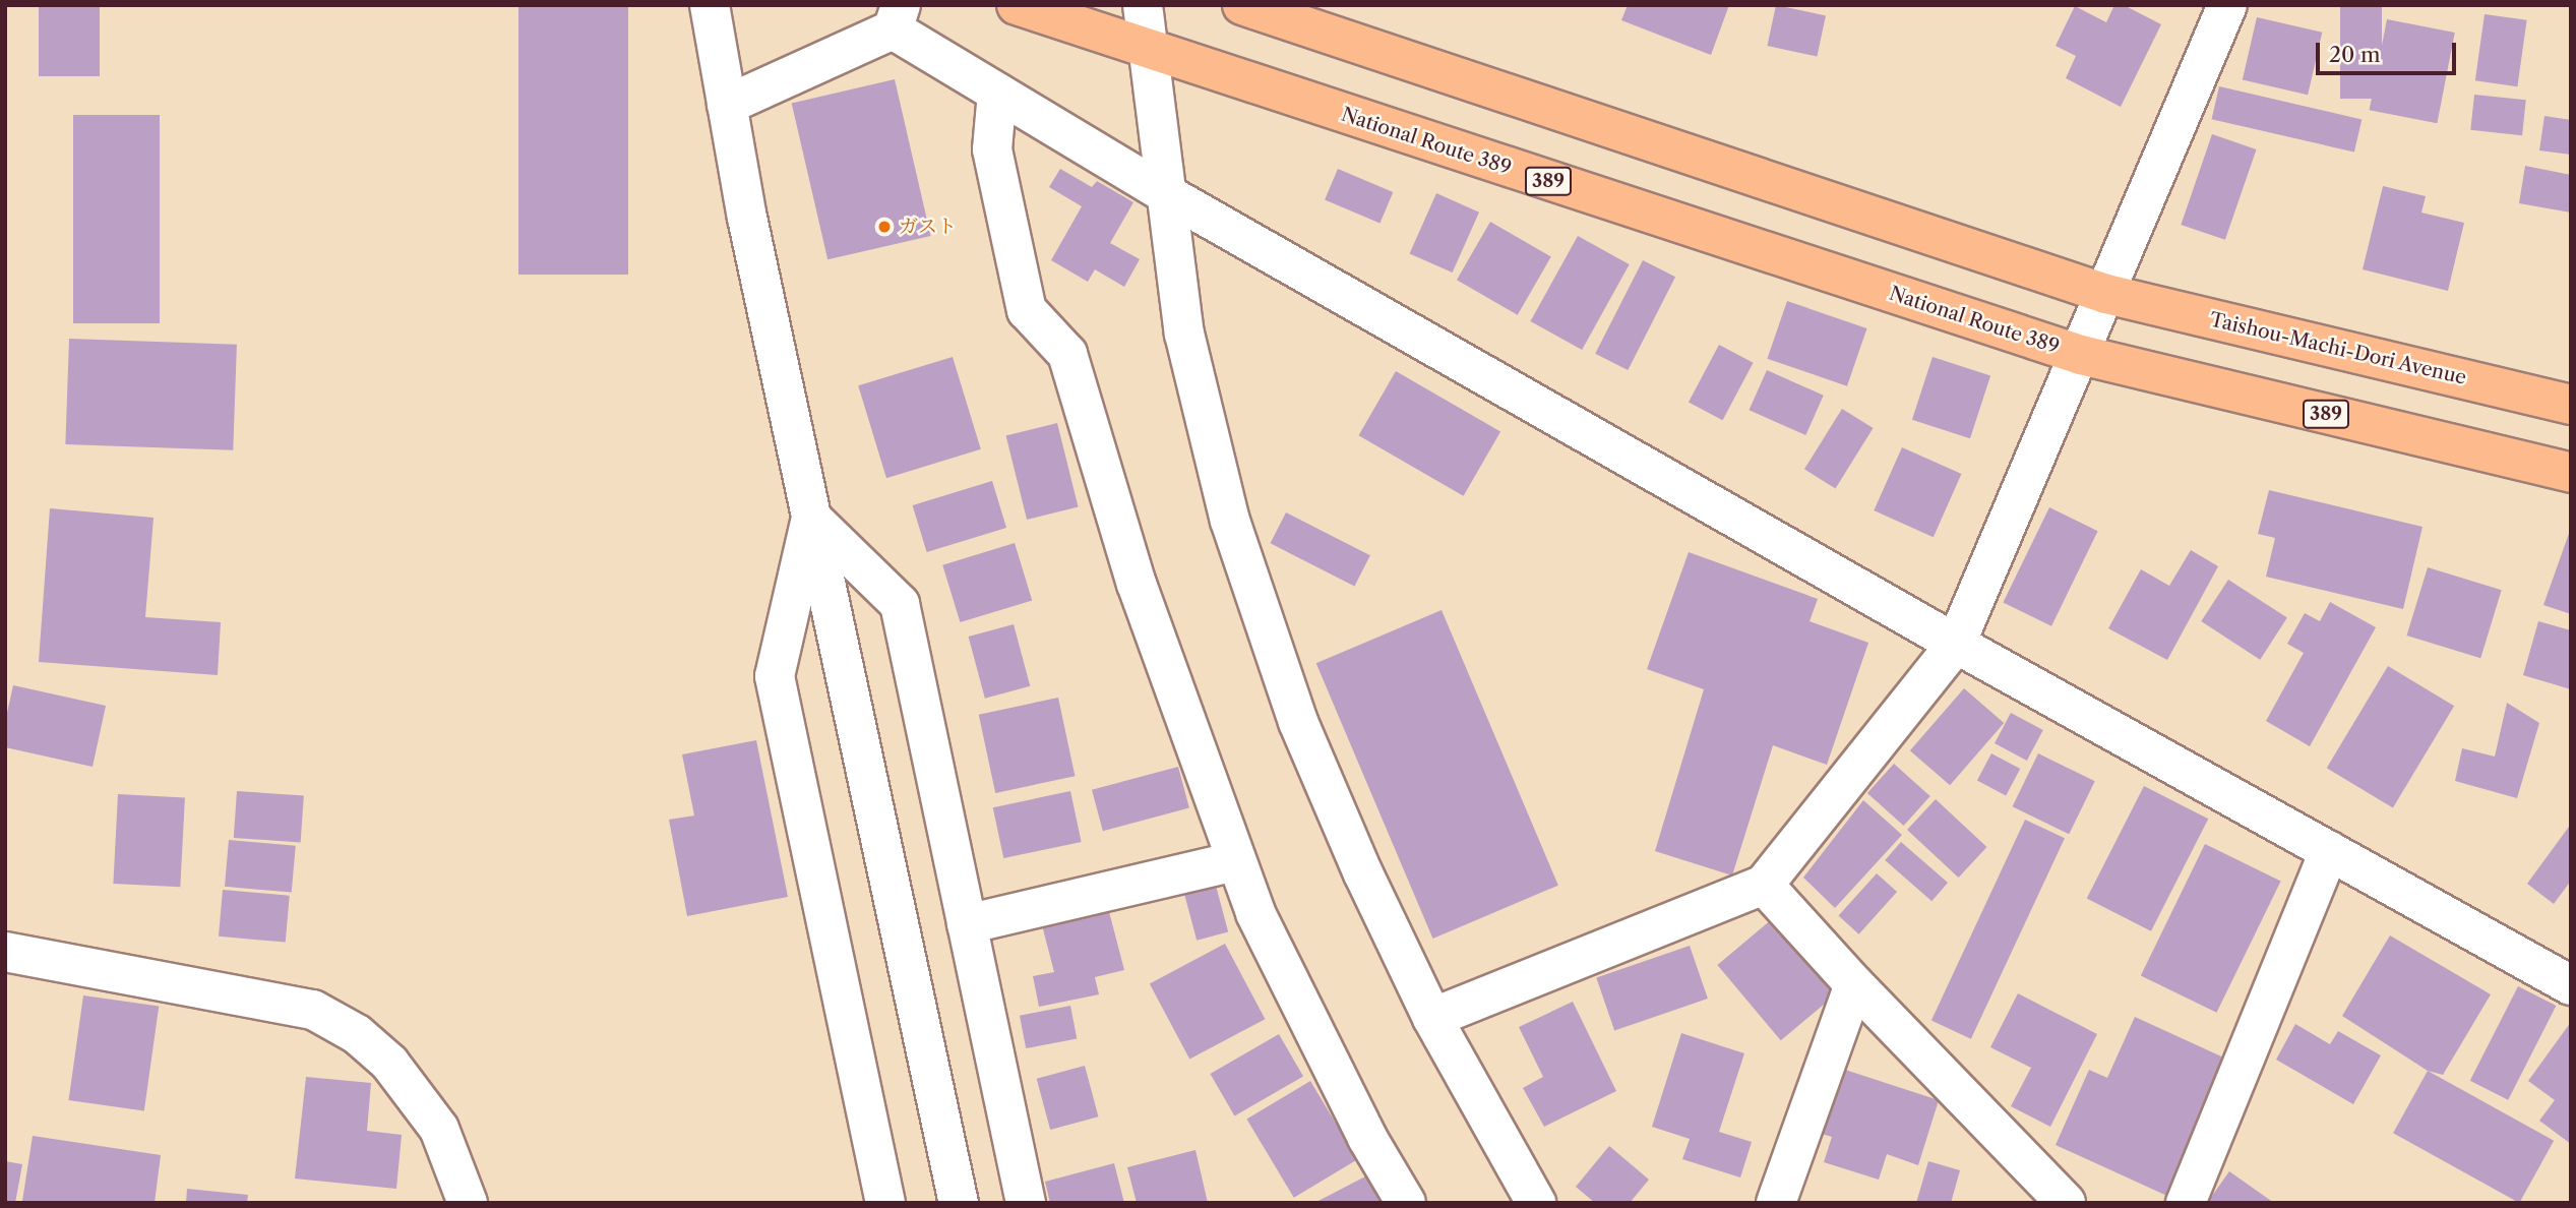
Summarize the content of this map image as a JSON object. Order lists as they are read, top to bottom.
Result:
{
  "streets": {
    "highway": ["National Route 389", "389", "Taishou-Machi-Dori Avenue"]
  },
  "crossings": [
    ["National Route 389", "389"]
  ],
  "places": ["ガスト"],
  "scale_bar": "20 m"
}
